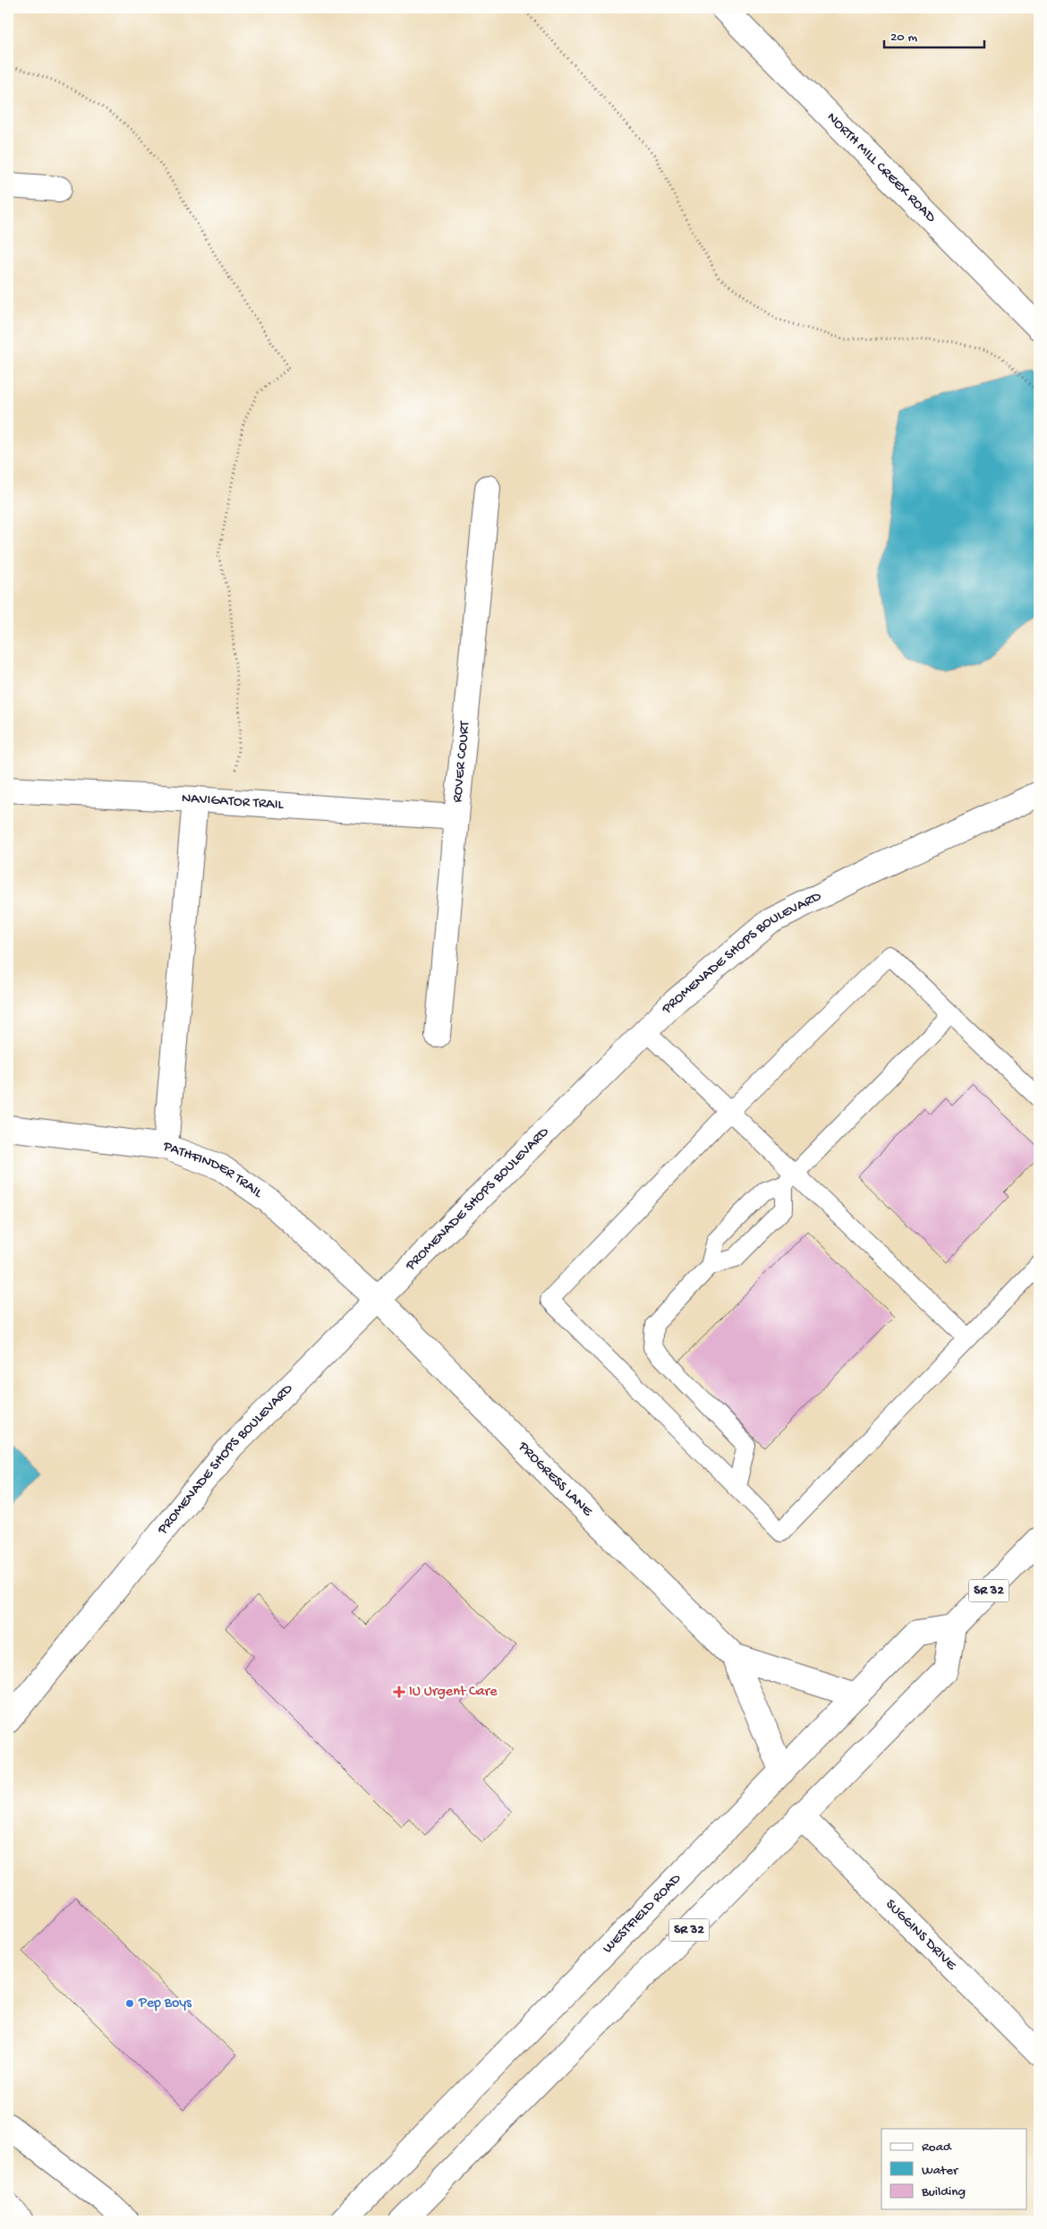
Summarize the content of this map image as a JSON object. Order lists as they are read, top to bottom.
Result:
{
  "streets": {
    "street": [
      "NORTH MILL CREEK ROAD",
      "ROVER COURT",
      "NAVIGATOR TRAIL",
      "PROMENADE SHOPS BOULEVARD",
      "PATHFINDER TRAIL",
      "PROGRESS LANE",
      "SR 32",
      "WESTFIELD ROAD",
      "SUGGINS DRIVE"
    ]
  },
  "crossings": [
    ["ROVER COURT", "NAVIGATOR TRAIL"],
    ["PROMENADE SHOPS BOULEVARD", "PATHFINDER TRAIL"],
    ["PROMENADE SHOPS BOULEVARD", "PROGRESS LANE"],
    ["PATHFINDER TRAIL", "PROGRESS LANE"],
    ["SR 32", "WESTFIELD ROAD"],
    ["SR 32", "SUGGINS DRIVE"]
  ],
  "places": {
    "health": ["IU Urgent Care"],
    "other": ["Pep Boys"]
  },
  "legend": ["Road", "Water", "Building"],
  "scale_bar": "20 m"
}
